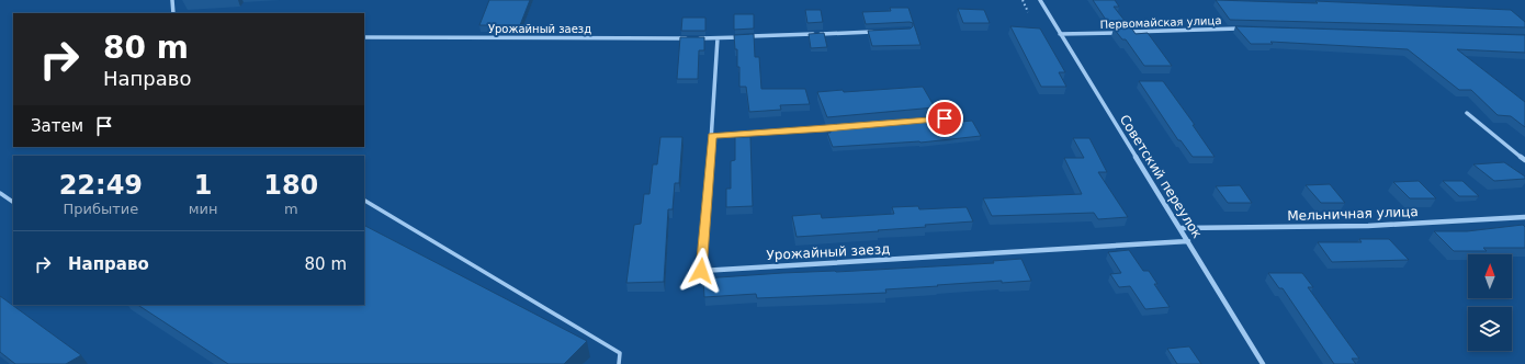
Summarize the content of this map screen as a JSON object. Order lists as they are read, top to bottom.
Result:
{
  "streets": {
    "street": [
      "Первомайская улица",
      "Урожайный заезд",
      "Советский переулок",
      "Мельничная улица"
    ]
  },
  "crossings": [
    ["Первомайская улица", "Советский переулок"],
    ["Урожайный заезд", "Советский переулок"],
    ["Советский переулок", "Мельничная улица"]
  ],
  "north": "top",
  "page": {
    "turn": ["80 m", "Направо"],
    "then": "Затем",
    "eta": [
      "22:49",
      "Прибытие",
      "1",
      "мин",
      "180",
      "m"
    ],
    "list": [
      {
        "name": "Направо",
        "value": "80 m"
      }
    ]
  }
}
